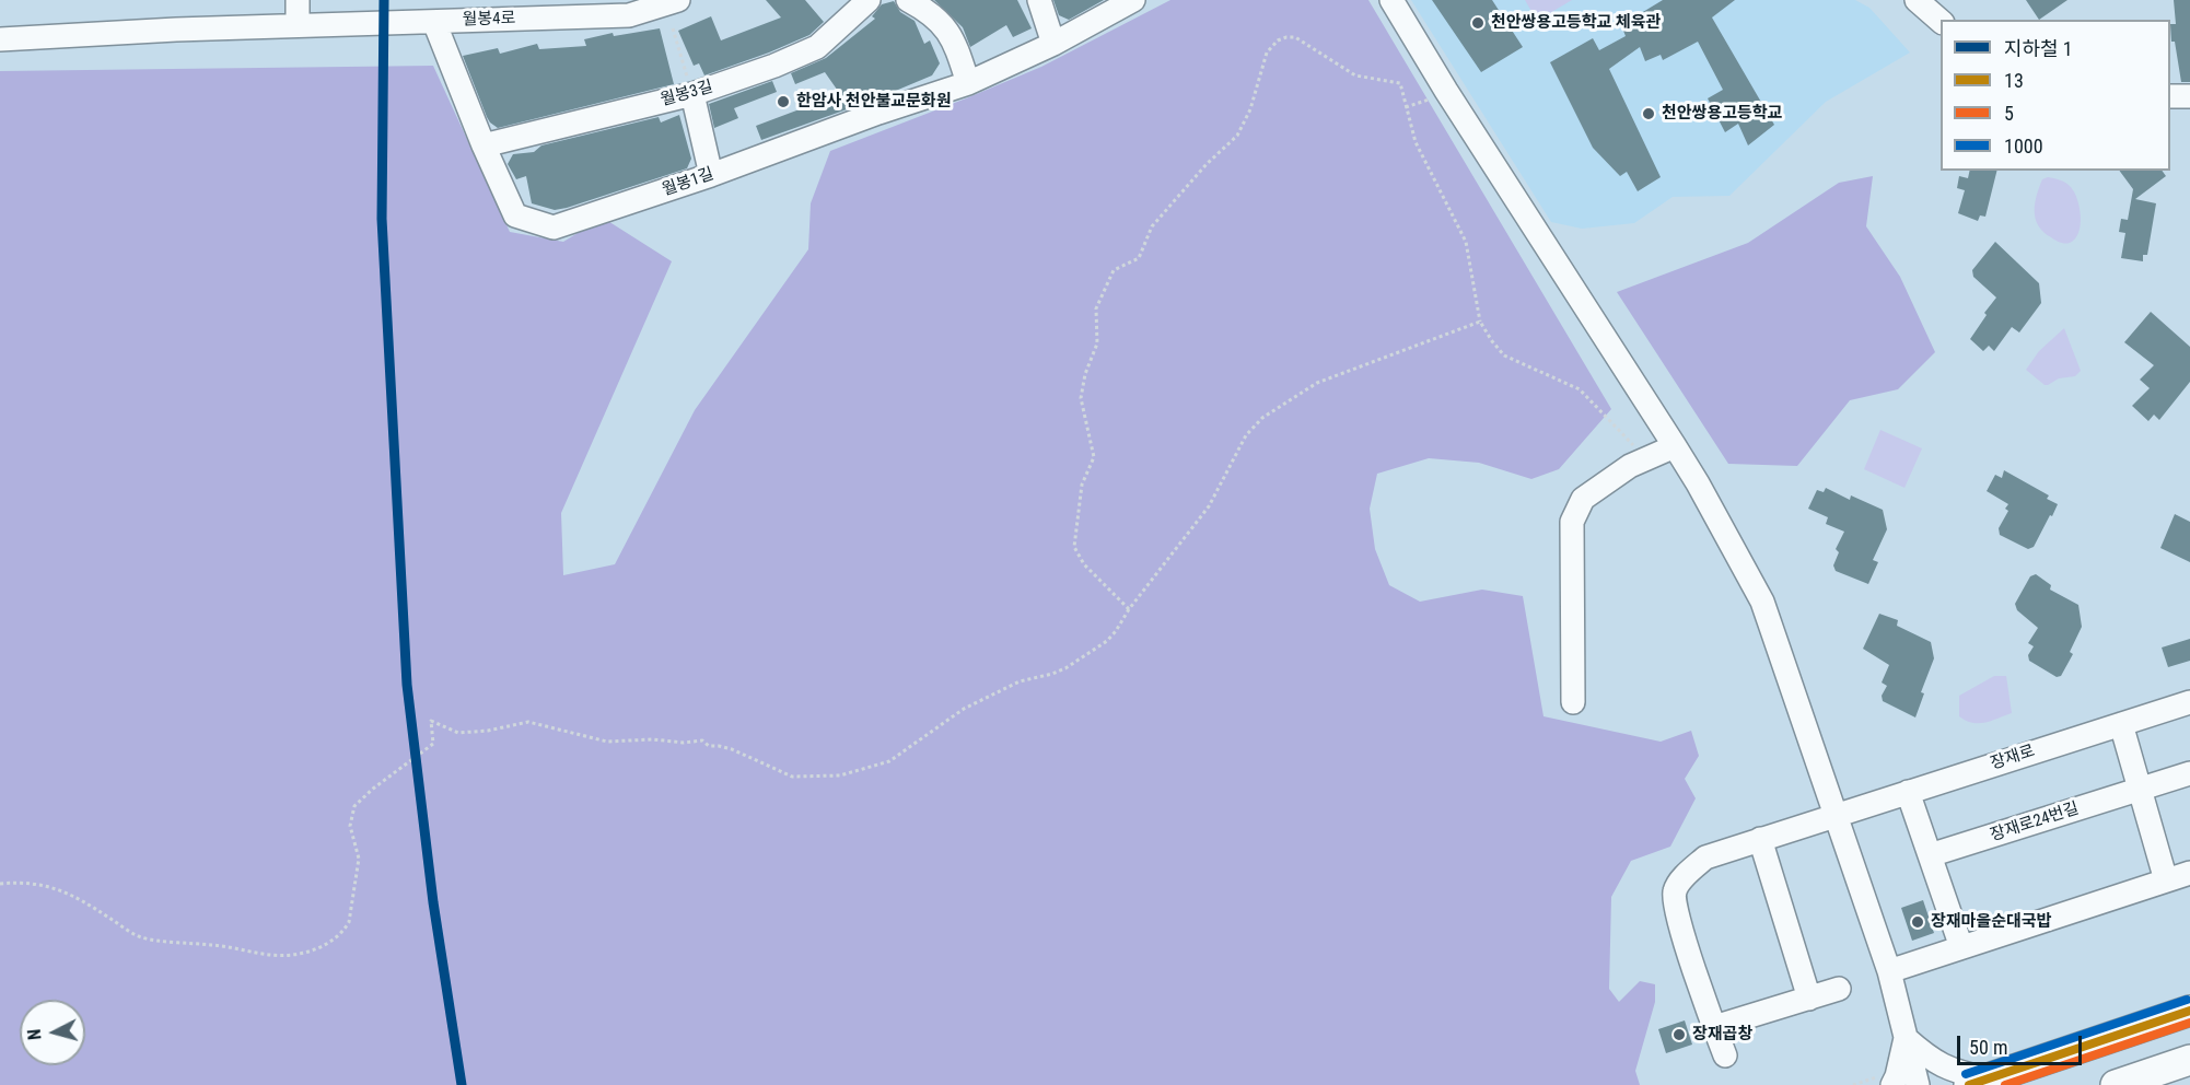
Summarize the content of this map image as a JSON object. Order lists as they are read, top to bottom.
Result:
{
  "streets": {
    "street": [
      "월봉4로",
      "월봉3길",
      "월봉1길",
      "장재로",
      "장재로24번길"
    ]
  },
  "crossings": [
    ["월봉4로", "월봉1길"],
    ["월봉3길", "월봉1길"]
  ],
  "places": [
    "천안쌍용고등학교 체육관",
    "한암사 천안불교문화원",
    "천안쌍용고등학교",
    "장재마을순대국밥",
    "장재곱창"
  ],
  "lines": [
    "metro line 1",
    "transit line 1000",
    "transit line 13",
    "transit line 5"
  ],
  "legend": [
    "지하철 1",
    "13",
    "5",
    "1000"
  ],
  "scale_bar": "50 m",
  "north": "left"
}
